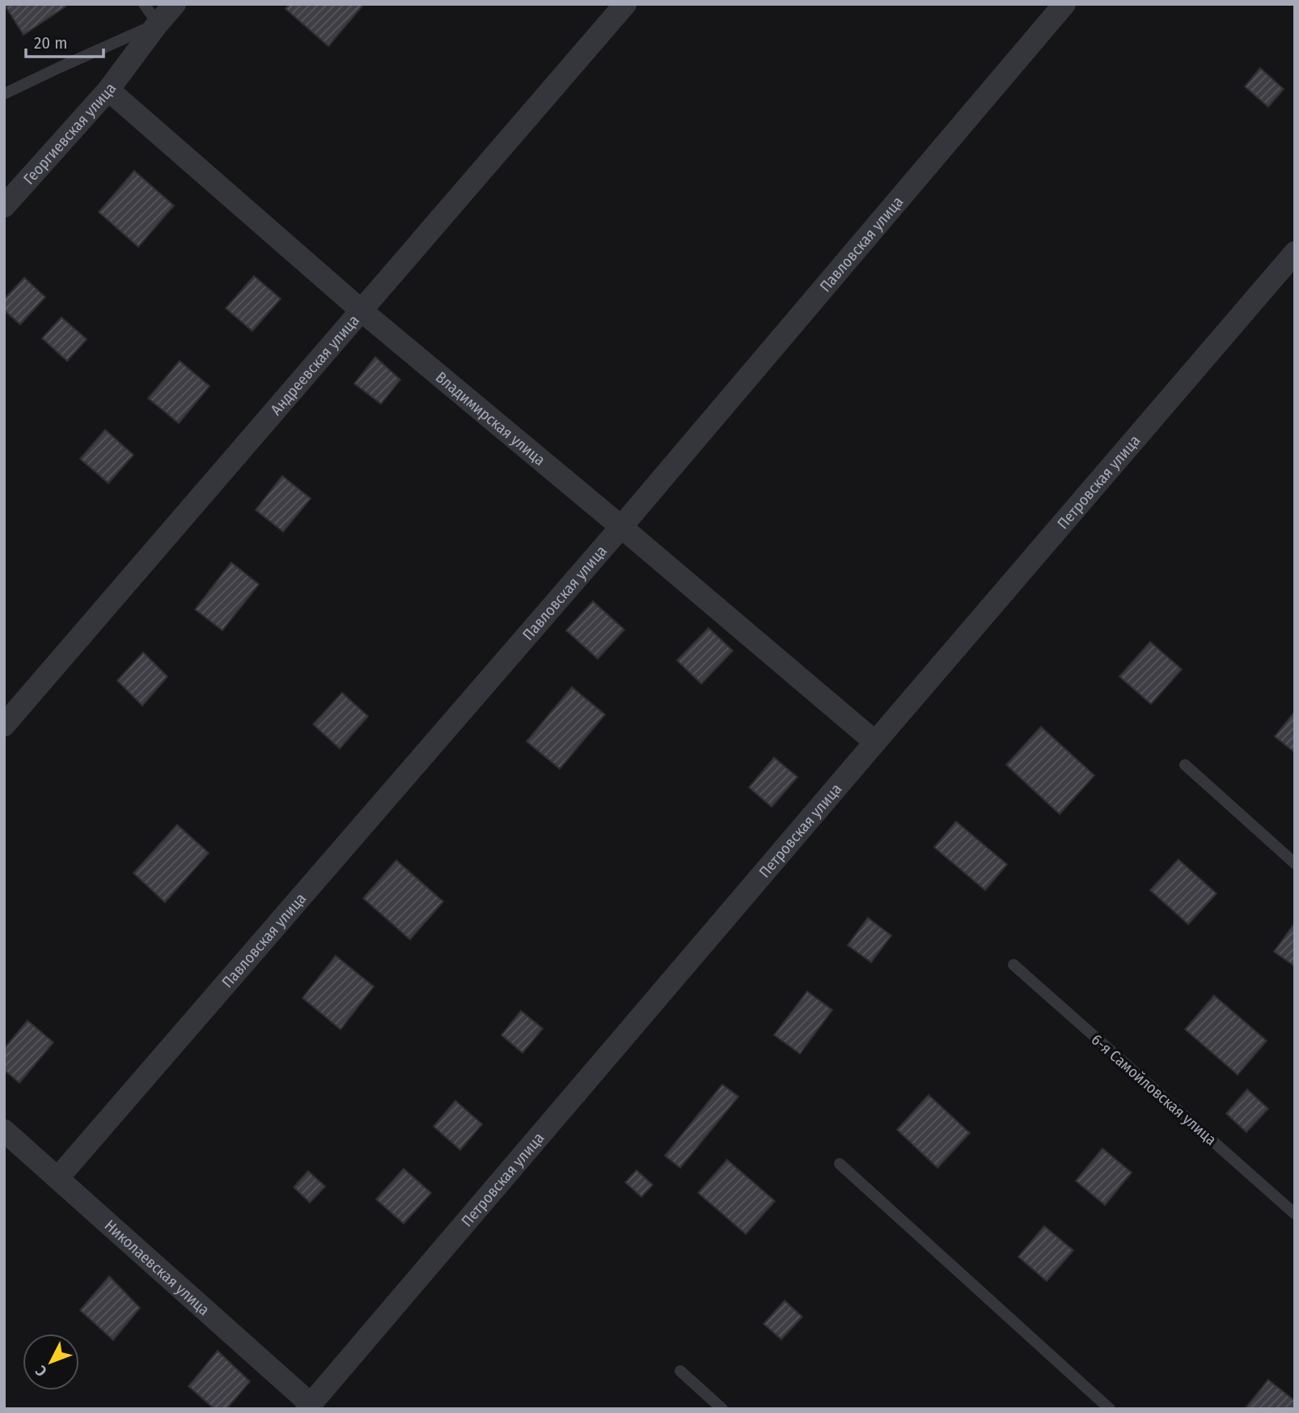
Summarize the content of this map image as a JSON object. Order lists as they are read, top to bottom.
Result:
{
  "streets": {
    "street": [
      "Георгиевская улица",
      "Павловская улица",
      "Андреевская улица",
      "Владимирская улица",
      "Петровская улица",
      "Николаевская улица"
    ],
    "lane": ["6-я Самойловская улица"]
  },
  "crossings": [
    ["Георгиевская улица", "Владимирская улица"],
    ["Павловская улица", "Владимирская улица"],
    ["Павловская улица", "Николаевская улица"],
    ["Андреевская улица", "Владимирская улица"],
    ["Владимирская улица", "Петровская улица"],
    ["Петровская улица", "Николаевская улица"]
  ],
  "scale_bar": "20 m",
  "north": "bottom left"
}
